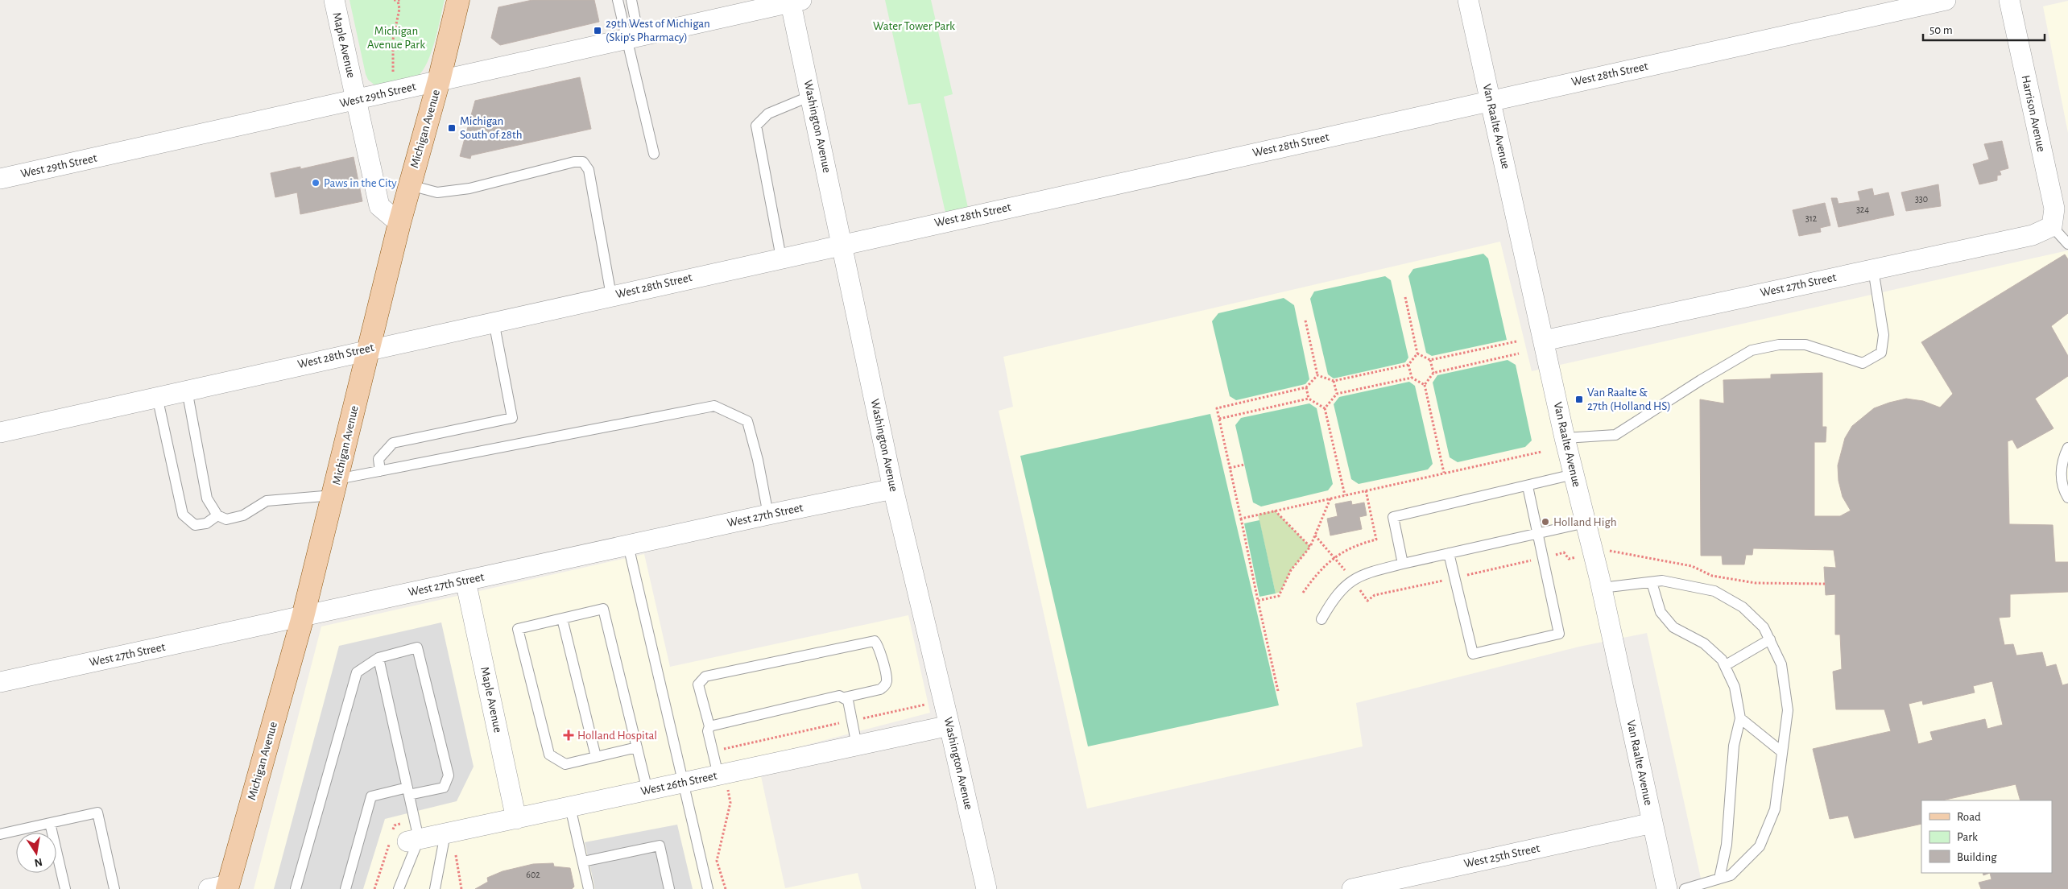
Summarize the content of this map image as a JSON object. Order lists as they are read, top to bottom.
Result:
{
  "streets": {
    "main road": ["Michigan Avenue"],
    "street": [
      "Maple Avenue",
      "West 28th Street",
      "West 29th Street",
      "Harrison Avenue",
      "Washington Avenue",
      "Van Raalte Avenue",
      "West 27th Street",
      "West 26th Street",
      "West 25th Street"
    ]
  },
  "crossings": [
    ["Maple Avenue", "West 29th Street"],
    ["Maple Avenue", "Michigan Avenue"],
    ["Maple Avenue", "West 27th Street"],
    ["Maple Avenue", "West 26th Street"],
    ["West 28th Street", "Washington Avenue"],
    ["West 28th Street", "Van Raalte Avenue"],
    ["West 28th Street", "Michigan Avenue"],
    ["West 29th Street", "Washington Avenue"],
    ["West 29th Street", "Michigan Avenue"],
    ["Harrison Avenue", "West 27th Street"],
    ["Washington Avenue", "West 27th Street"],
    ["Washington Avenue", "West 26th Street"],
    ["Van Raalte Avenue", "West 27th Street"],
    ["Van Raalte Avenue", "West 25th Street"],
    ["Michigan Avenue", "West 27th Street"]
  ],
  "parks": ["Water Tower Park", "Michigan Avenue Park"],
  "places": {
    "transit": ["29th West of Michigan (Skip's Pharmacy)", "Michigan South of 28th", "Van Raalte & 27th (Holland HS)"],
    "other": ["Paws in the City", "Holland High"],
    "health": ["Holland Hospital"]
  },
  "house_numbers": [
    "330",
    "324",
    "312",
    "602"
  ],
  "legend": ["Road", "Park", "Building"],
  "scale_bar": "50 m",
  "north": "bottom"
}
